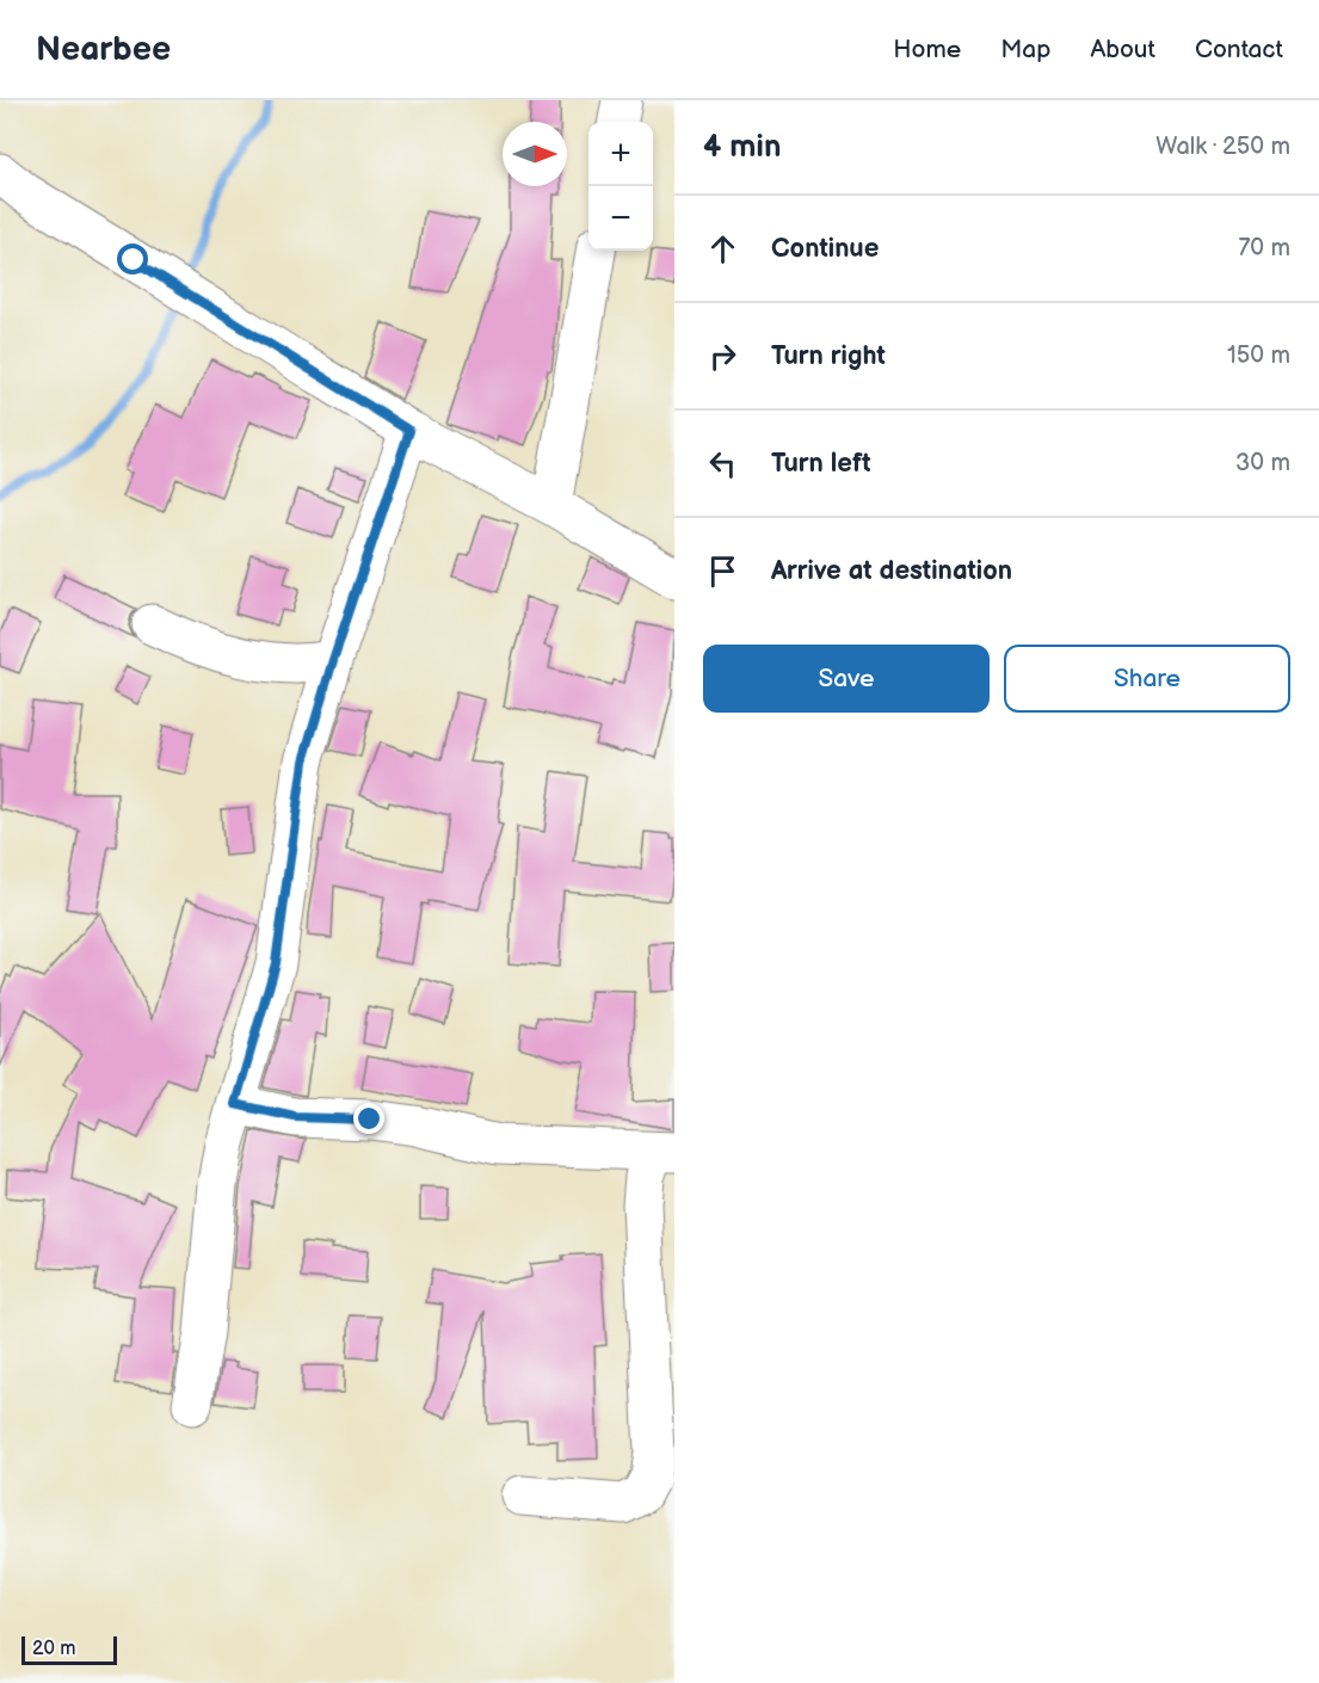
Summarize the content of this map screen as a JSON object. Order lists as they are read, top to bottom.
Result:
{
  "scale_bar": "20 m",
  "north": "right",
  "page": {
    "header": "Nearbee",
    "nav": [
      "Home",
      "Map",
      "About",
      "Contact"
    ],
    "heading": ["4 min", "Walk · 250 m"],
    "map_buttons": ["+", "−"],
    "list": [
      ["Continue", "70 m"],
      ["Turn right", "150 m"],
      ["Turn left", "30 m"],
      "Arrive at destination"
    ],
    "buttons": ["Save", "Share"],
    "scale": "20 m"
  }
}
